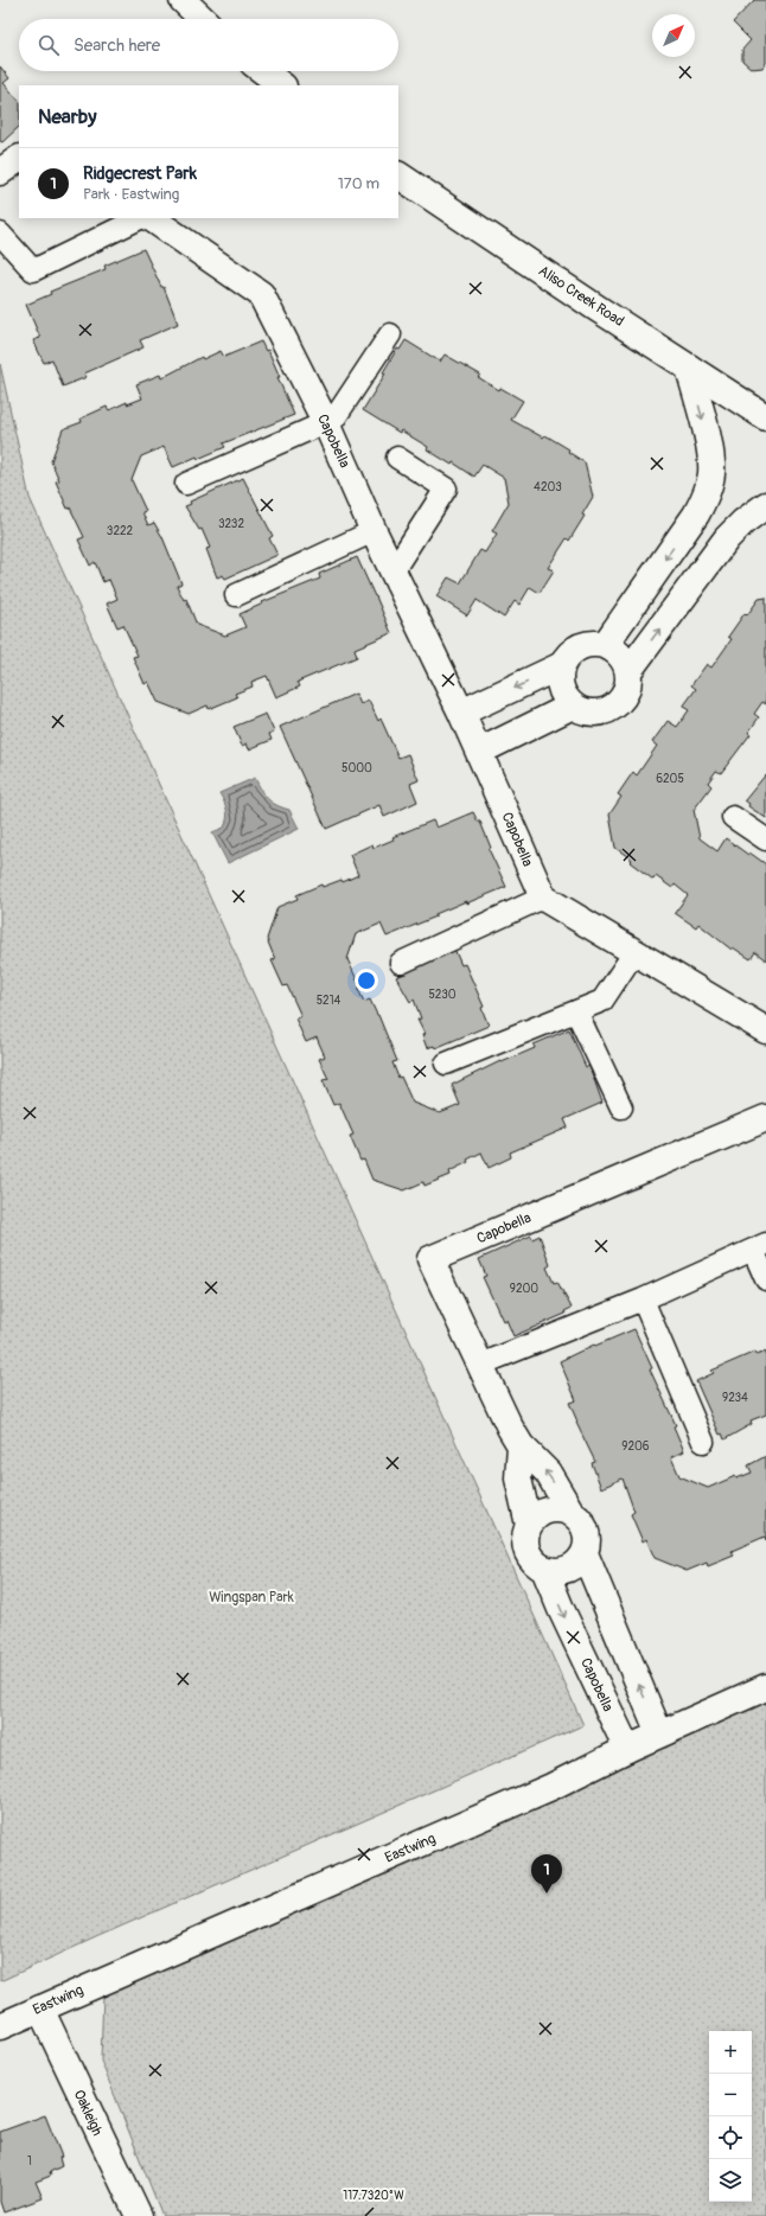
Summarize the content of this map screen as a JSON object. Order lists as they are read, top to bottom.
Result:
{
  "streets": {
    "street": [
      "Aliso Creek Road",
      "Capobella",
      "Eastwing",
      "Oakleigh"
    ]
  },
  "crossings": [
    ["Capobella", "Eastwing"],
    ["Eastwing", "Oakleigh"]
  ],
  "parks": ["Wingspan Park"],
  "house_numbers": [
    "4203",
    "3232",
    "3222",
    "5000",
    "6205",
    "5230",
    "5214",
    "9200",
    "9234",
    "9206",
    "1"
  ],
  "north": "top right",
  "page": {
    "search": "Search here",
    "heading": "Nearby",
    "list": [
      {
        "mark": "1",
        "name": "Ridgecrest Park",
        "note": "Park · Eastwing",
        "value": "170 m"
      }
    ],
    "pins": "1",
    "map_buttons": ["+", "−"]
  },
  "coordinates": ["117.7320°W"]
}
